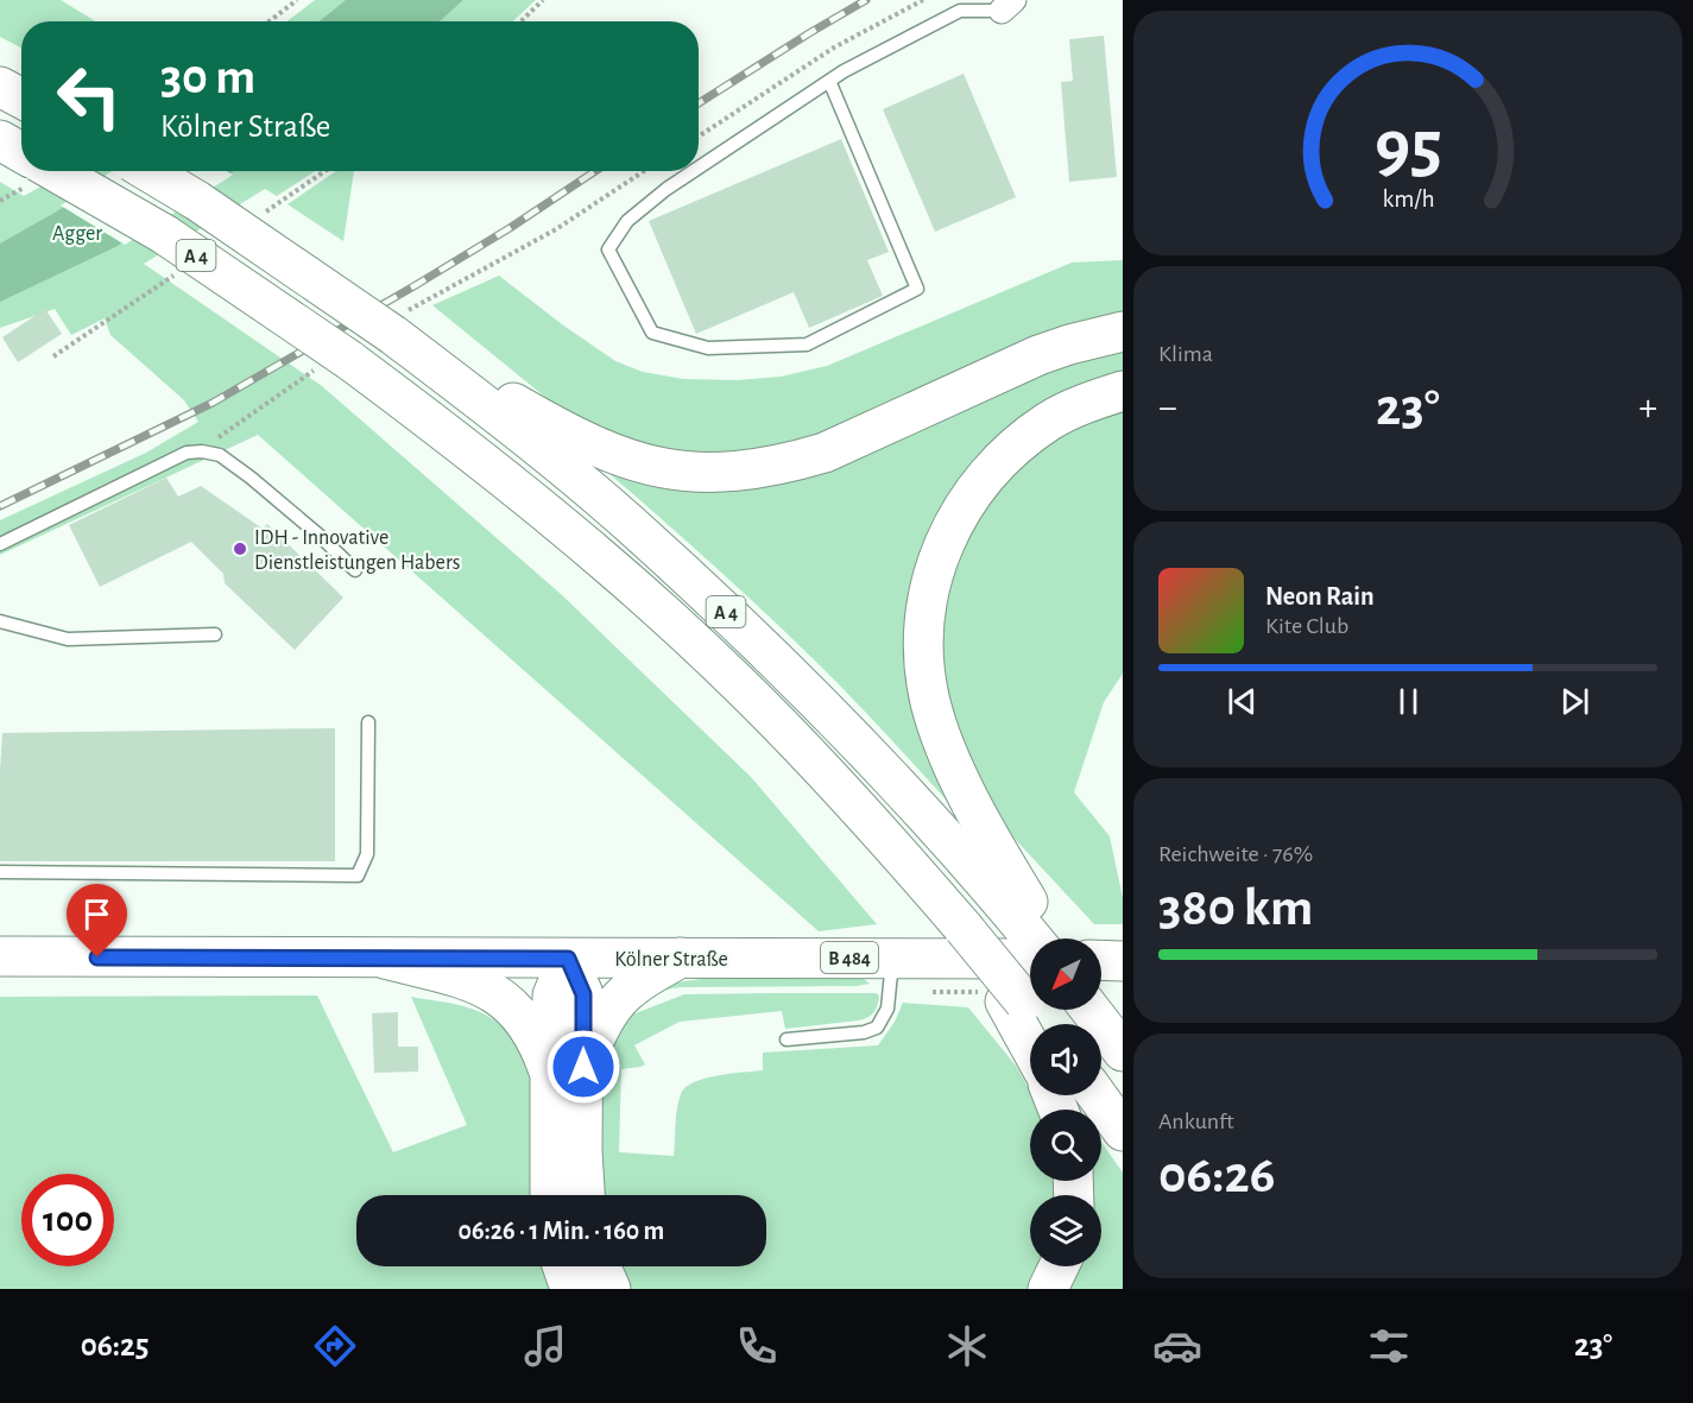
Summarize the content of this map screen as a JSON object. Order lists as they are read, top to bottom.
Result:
{
  "streets": {
    "main road": ["A 4", "B 484", "Kölner Straße"]
  },
  "parks": ["Agger"],
  "places": ["IDH - Innovative Dienstleistungen Habers"],
  "north": "bottom left",
  "page": {
    "turn": ["30 m", "Kölner Straße"],
    "tile": [
      "Klima",
      ["Reichweite · 76%", "380 km"],
      ["Ankunft", "06:26"]
    ],
    "heat": ["−", "23°", "+"],
    "song": ["Neon Rain", "Kite Club"],
    "limit": "100",
    "trip": "06:26 · 1 Min. · 160 m",
    "tabs": ["06:25", "23°"],
    "gauge": ["95", "km/h"]
  }
}
